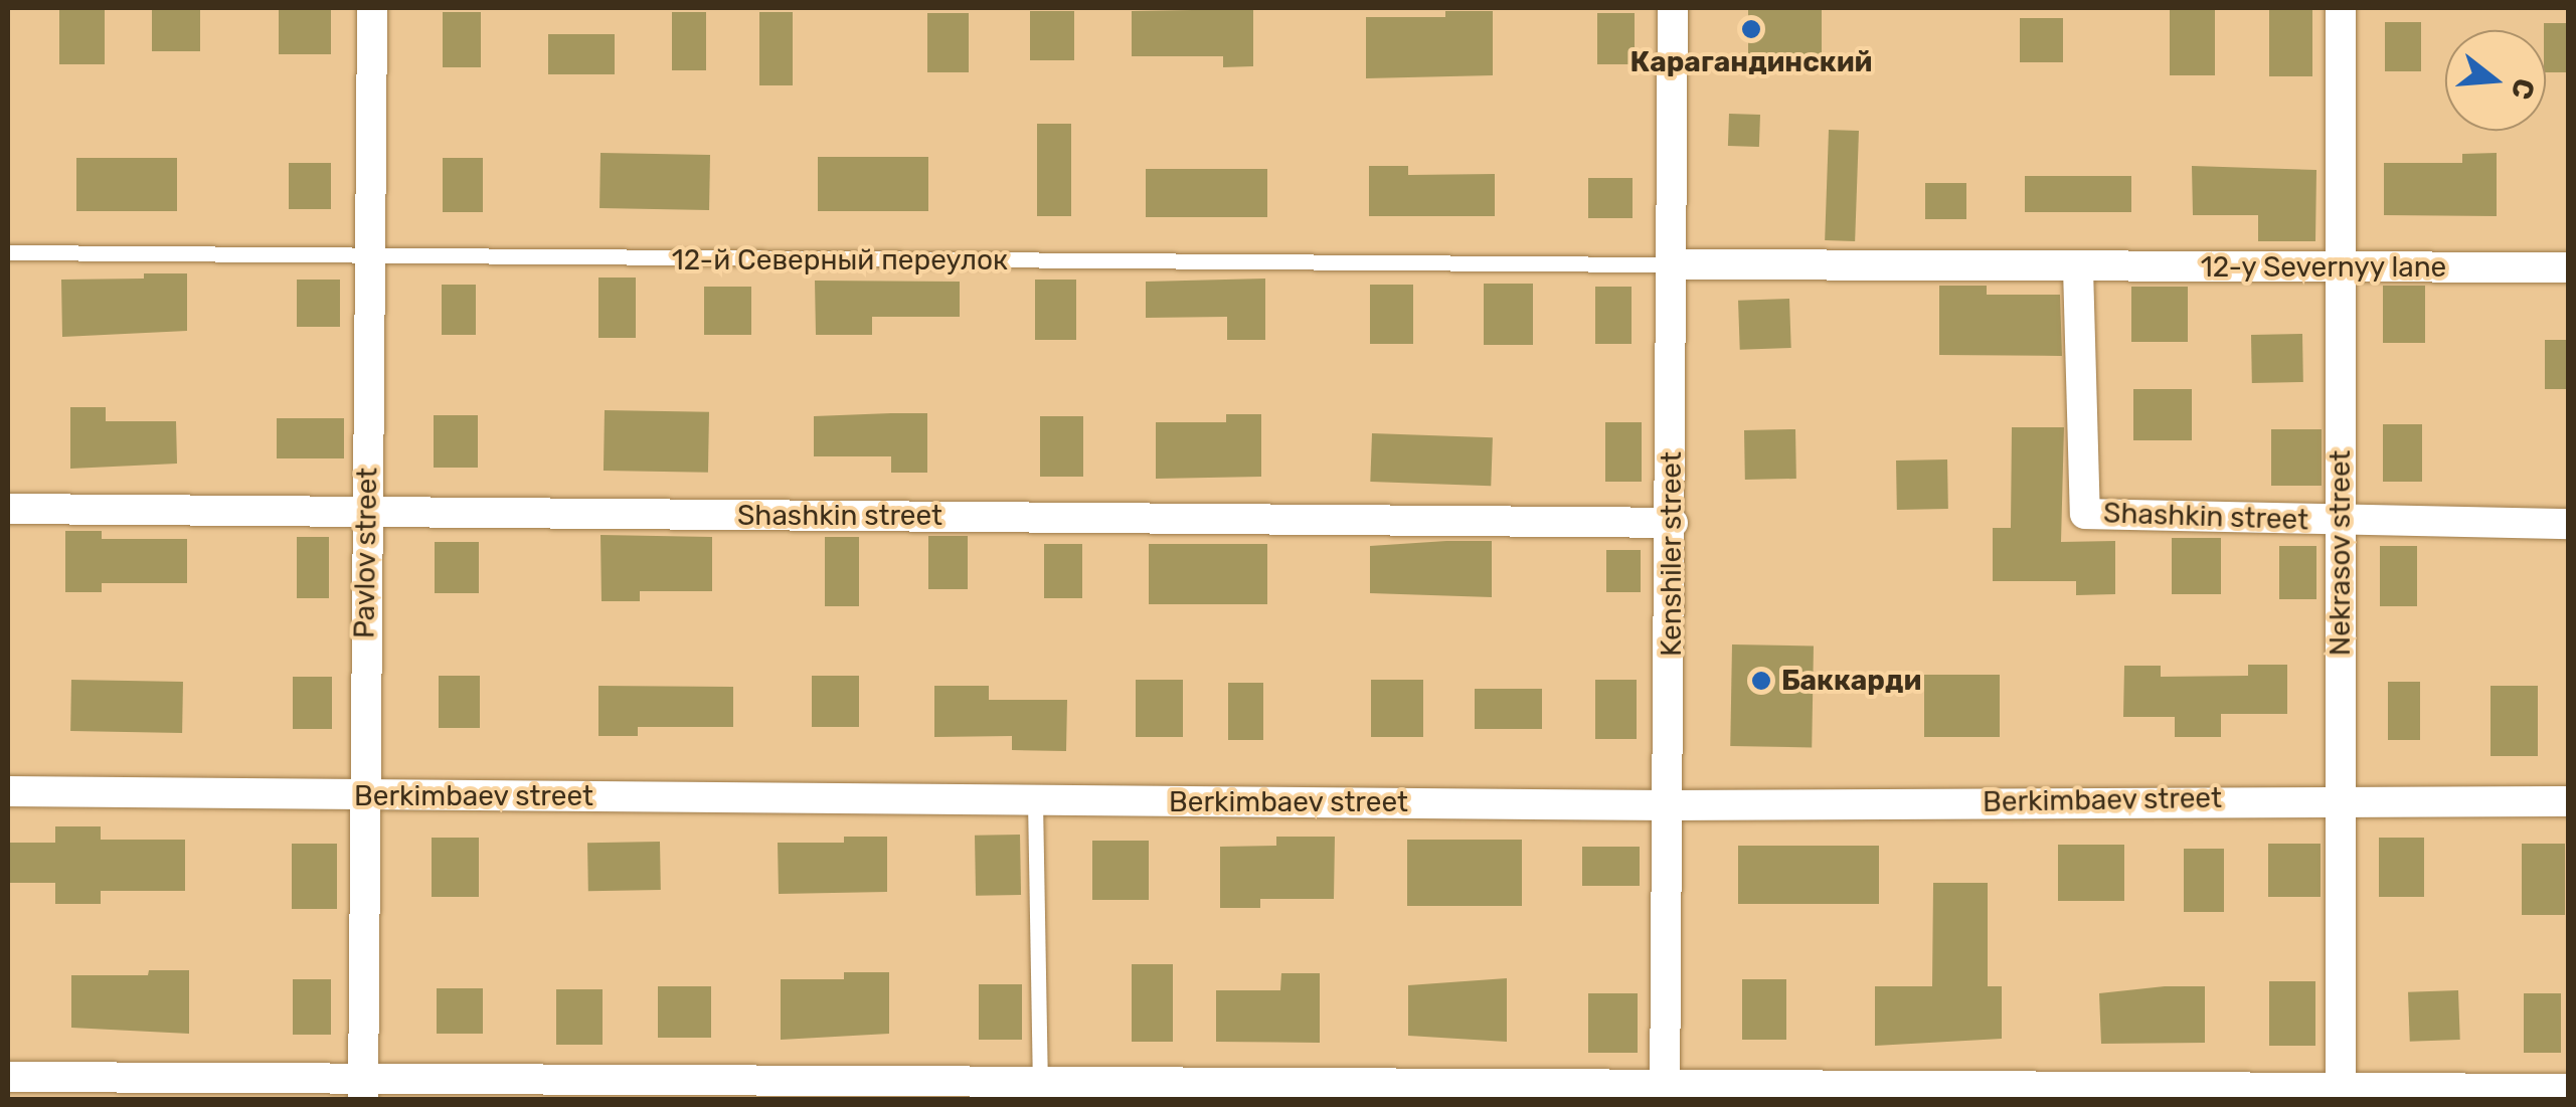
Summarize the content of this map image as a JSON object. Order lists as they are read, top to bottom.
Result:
{
  "streets": {
    "street": [
      "12-y Severnyy lane",
      "Shashkin street",
      "Pavlov street",
      "Nekrasov street",
      "Kenshiler street",
      "Berkimbaev street"
    ],
    "lane": ["12-й Северный переулок"]
  },
  "crossings": [
    ["12-й Северный переулок", "12-y Severnyy lane"],
    ["12-й Северный переулок", "Pavlov street"],
    ["12-й Северный переулок", "Kenshiler street"],
    ["12-y Severnyy lane", "Shashkin street"],
    ["12-y Severnyy lane", "Nekrasov street"],
    ["12-y Severnyy lane", "Kenshiler street"],
    ["Shashkin street", "Pavlov street"],
    ["Shashkin street", "Nekrasov street"],
    ["Shashkin street", "Kenshiler street"],
    ["Pavlov street", "Berkimbaev street"],
    ["Nekrasov street", "Berkimbaev street"],
    ["Kenshiler street", "Berkimbaev street"]
  ],
  "places": ["Карагандинский", "Баккарди"],
  "north": "right"
}
